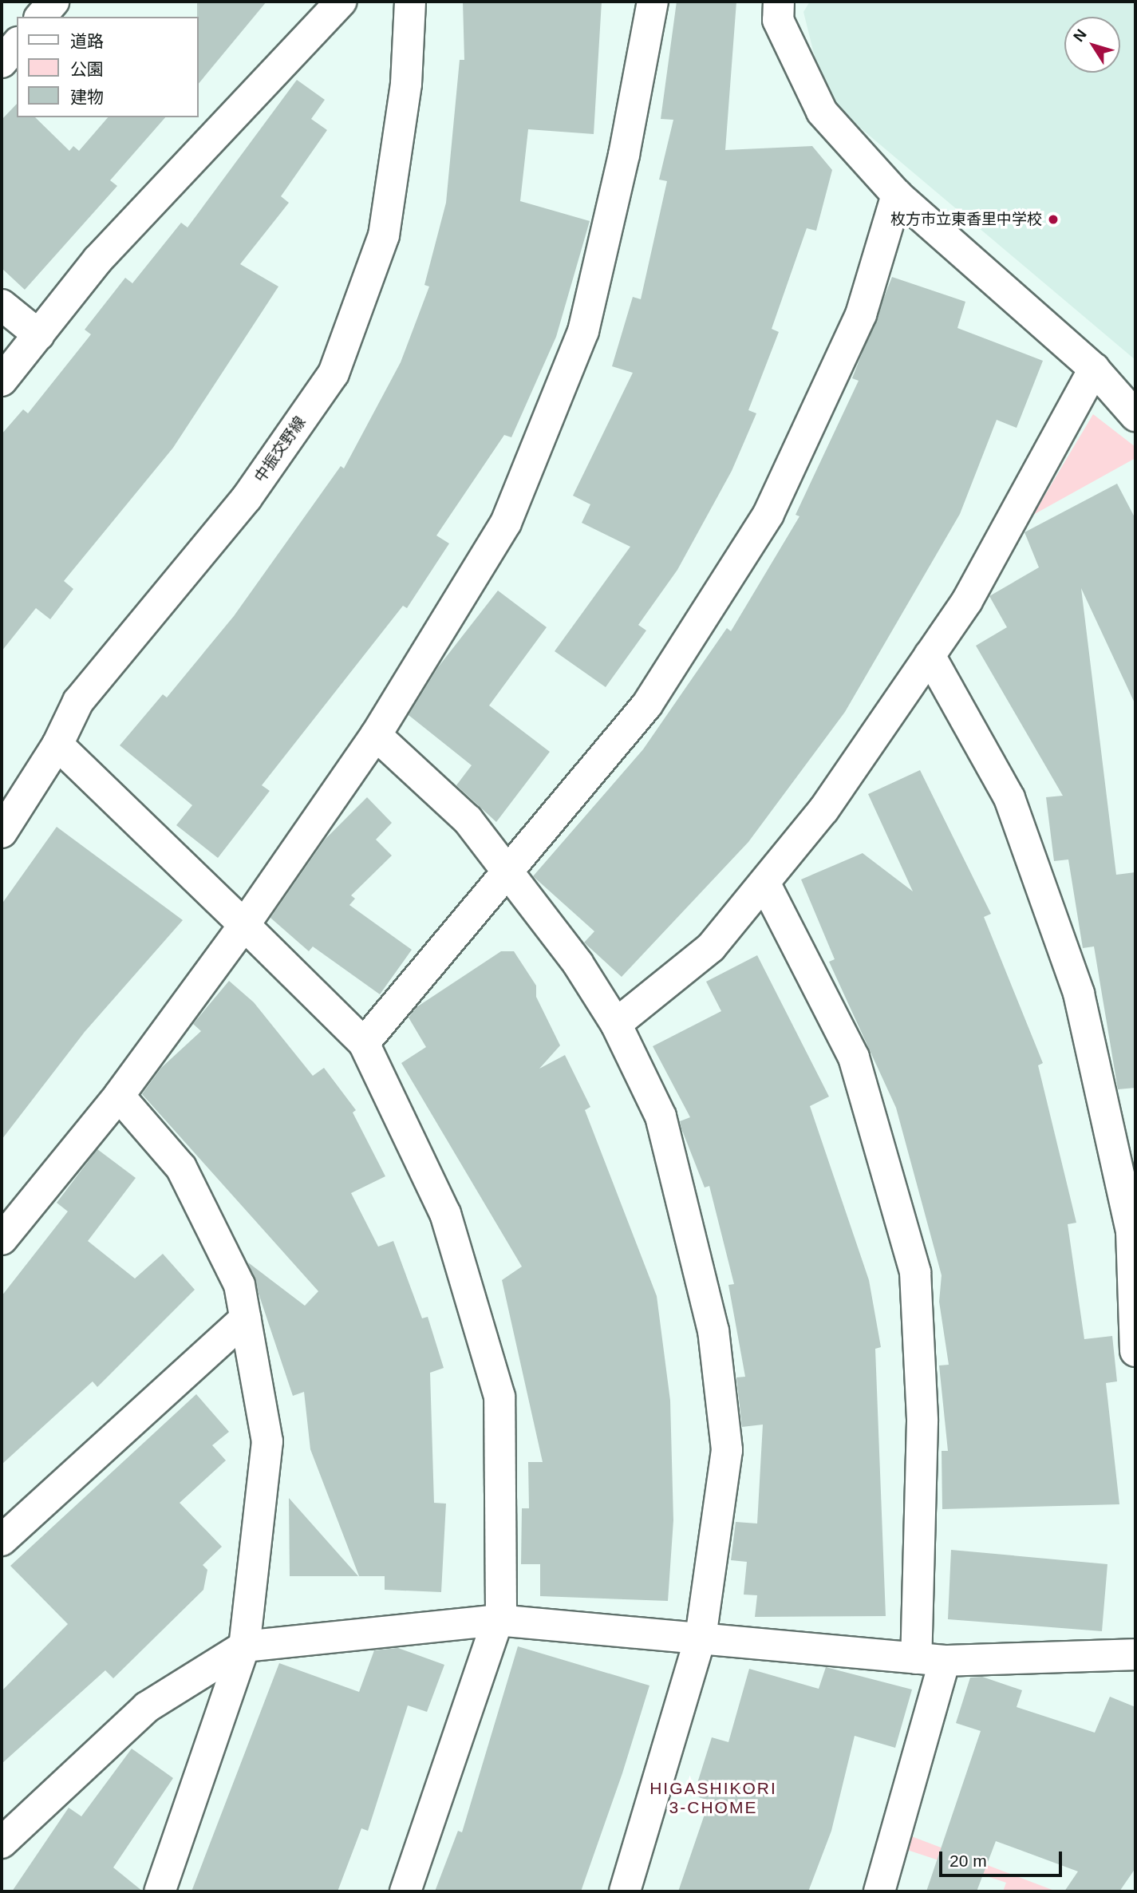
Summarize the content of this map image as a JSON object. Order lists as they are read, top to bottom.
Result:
{
  "streets": {
    "street": ["中振交野線"]
  },
  "districts": ["HIGASHIKORI 3-CHOME"],
  "places": ["枚方市立東香里中学校"],
  "legend": ["道路", "公園", "建物"],
  "scale_bar": "20 m",
  "north": "top left"
}
